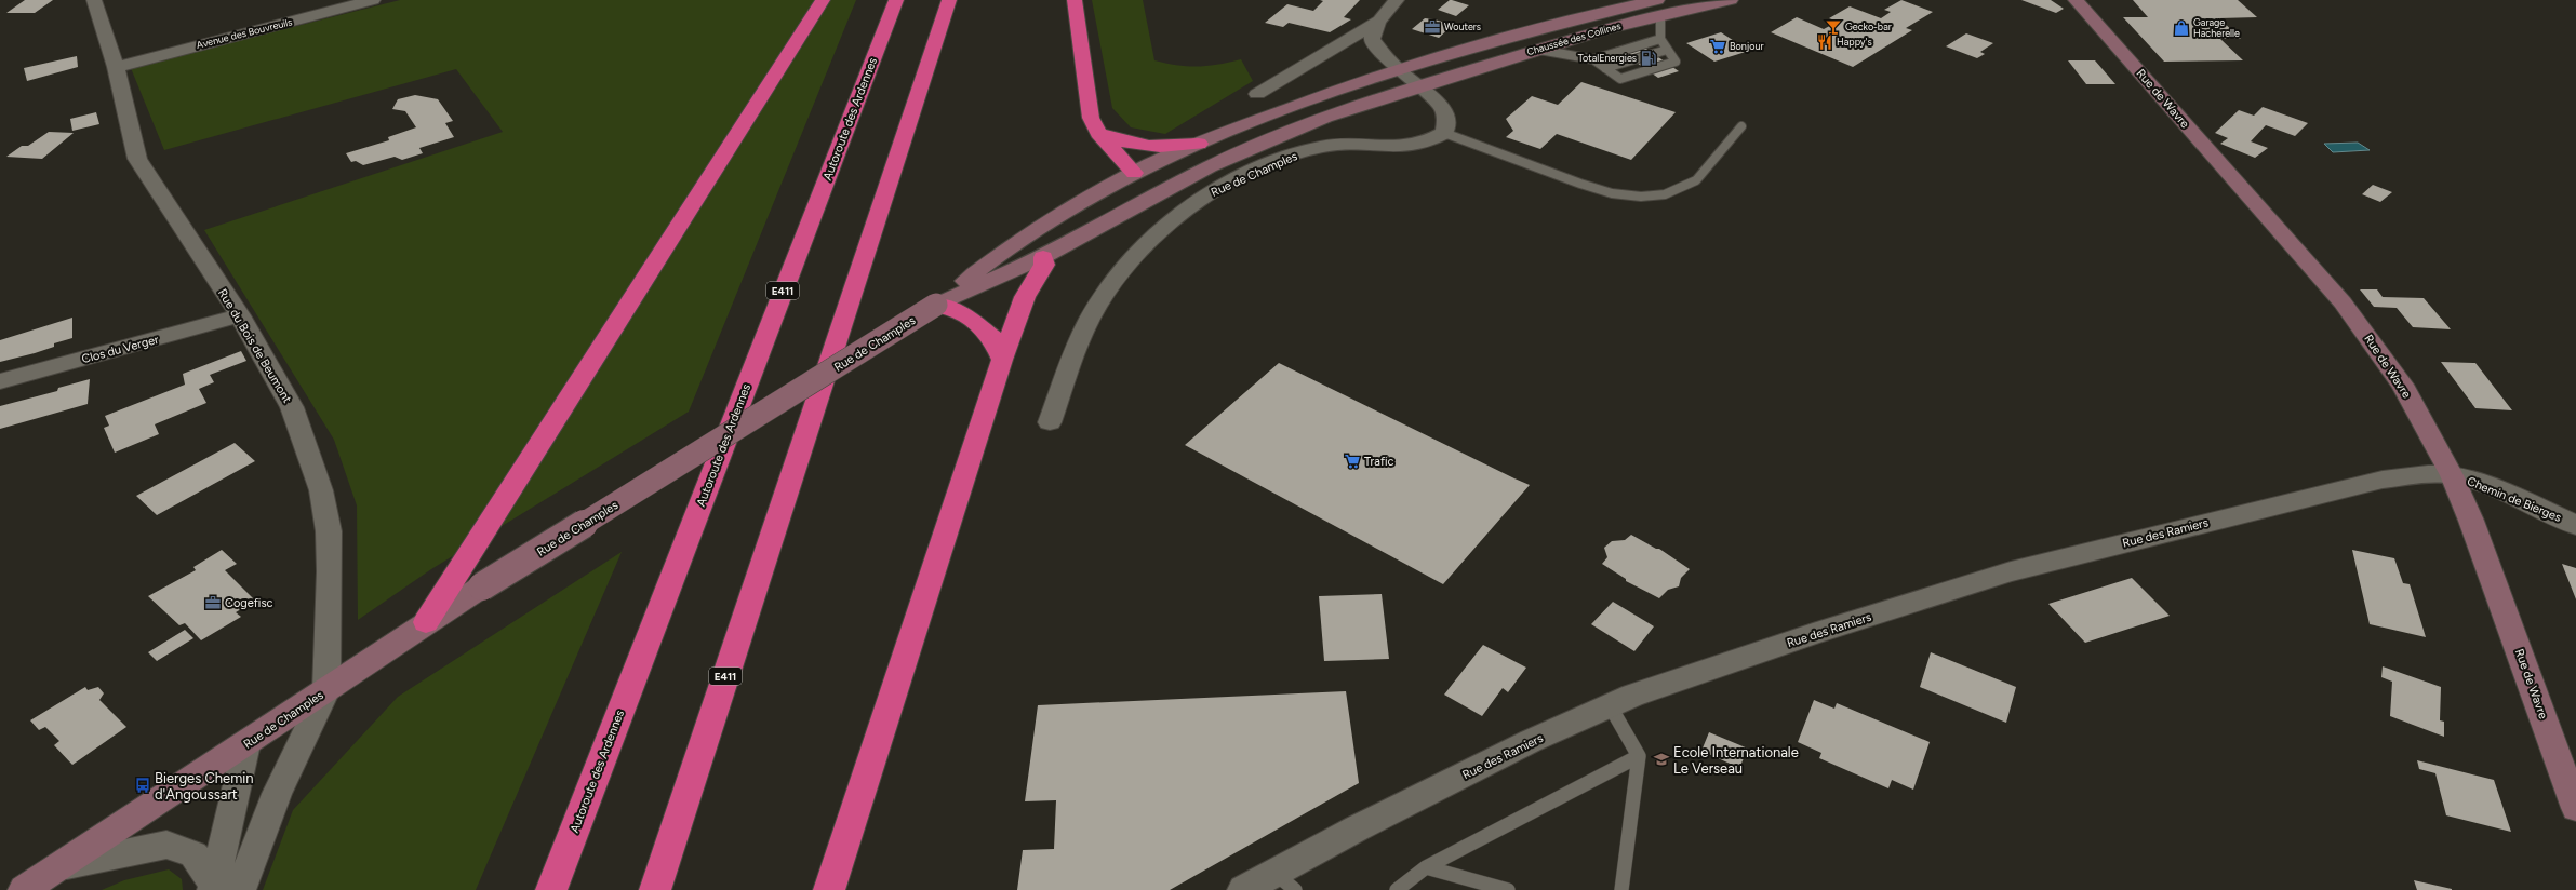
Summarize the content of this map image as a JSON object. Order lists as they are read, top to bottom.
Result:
{
  "streets": {
    "highway": ["Autoroute des Ardennes", "E411"],
    "main road": ["Chaussée des Collines", "Rue de Wavre", "Rue de Champles"],
    "street": [
      "Avenue des Bouvreuils",
      "Rue du Bois de Beumont",
      "Clos du Verger",
      "Chemin de Bierges",
      "Rue des Ramiers"
    ]
  },
  "crossings": [
    ["Avenue des Bouvreuils", "Rue du Bois de Beumont"],
    ["Chaussée des Collines", "Rue de Champles"],
    ["Rue de Wavre", "Chemin de Bierges"],
    ["Rue de Wavre", "Rue des Ramiers"],
    ["Rue de Champles", "Rue du Bois de Beumont"],
    ["Rue du Bois de Beumont", "Clos du Verger"],
    ["Chemin de Bierges", "Rue des Ramiers"]
  ],
  "places": {
    "office": ["Wouters", "Cogefisc"],
    "bar": ["Gecko-bar"],
    "shop": ["Garage Hacherelle"],
    "restaurant": ["Happy's"],
    "supermarket": ["Bonjour", "Trafic"],
    "fuel station": ["TotalEnergies"],
    "school or university": ["Ecole Internationale Le Verseau"],
    "bus stop": ["Bierges Chemin d'Angoussart"]
  }
}
